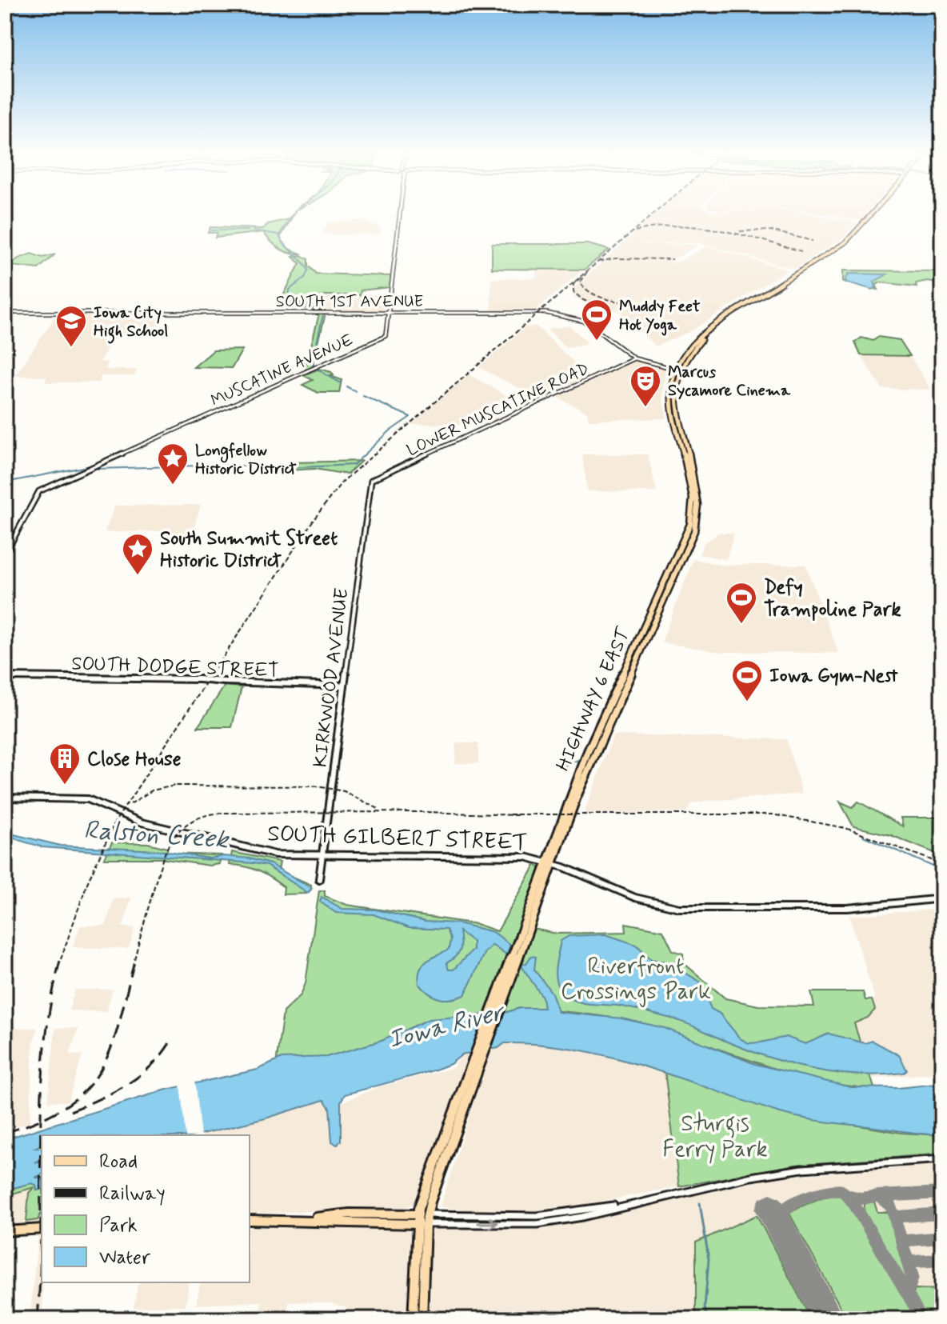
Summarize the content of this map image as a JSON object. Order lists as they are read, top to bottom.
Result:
{
  "streets": {
    "main road": [
      "SOUTH 1ST AVENUE",
      "MUSCATINE AVENUE",
      "LOWER MUSCATINE ROAD",
      "SOUTH DODGE STREET",
      "KIRKWOOD AVENUE",
      "HIGHWAY 6 EAST",
      "SOUTH GILBERT STREET"
    ]
  },
  "crossings": [
    ["SOUTH 1ST AVENUE", "MUSCATINE AVENUE"],
    ["SOUTH 1ST AVENUE", "LOWER MUSCATINE ROAD"],
    ["SOUTH 1ST AVENUE", "HIGHWAY 6 EAST"],
    ["LOWER MUSCATINE ROAD", "KIRKWOOD AVENUE"],
    ["SOUTH DODGE STREET", "KIRKWOOD AVENUE"],
    ["KIRKWOOD AVENUE", "SOUTH GILBERT STREET"],
    ["HIGHWAY 6 EAST", "SOUTH GILBERT STREET"]
  ],
  "water": ["Ralston Creek", "Iowa River"],
  "parks": ["Riverfront Crossings Park", "Sturgis Ferry Park"],
  "places": {
    "sports": ["Muddy Feet Hot Yoga", "Defy Trampoline Park", "Iowa Gym-Nest"],
    "school or university": ["Iowa City High School"],
    "theatre": ["Marcus Sycamore Cinema"],
    "place": ["Longfellow Historic District", "South Summit Street Historic District"],
    "building": ["Close House"]
  },
  "legend": [
    "Road",
    "Railway",
    "Park",
    "Water"
  ]
}
